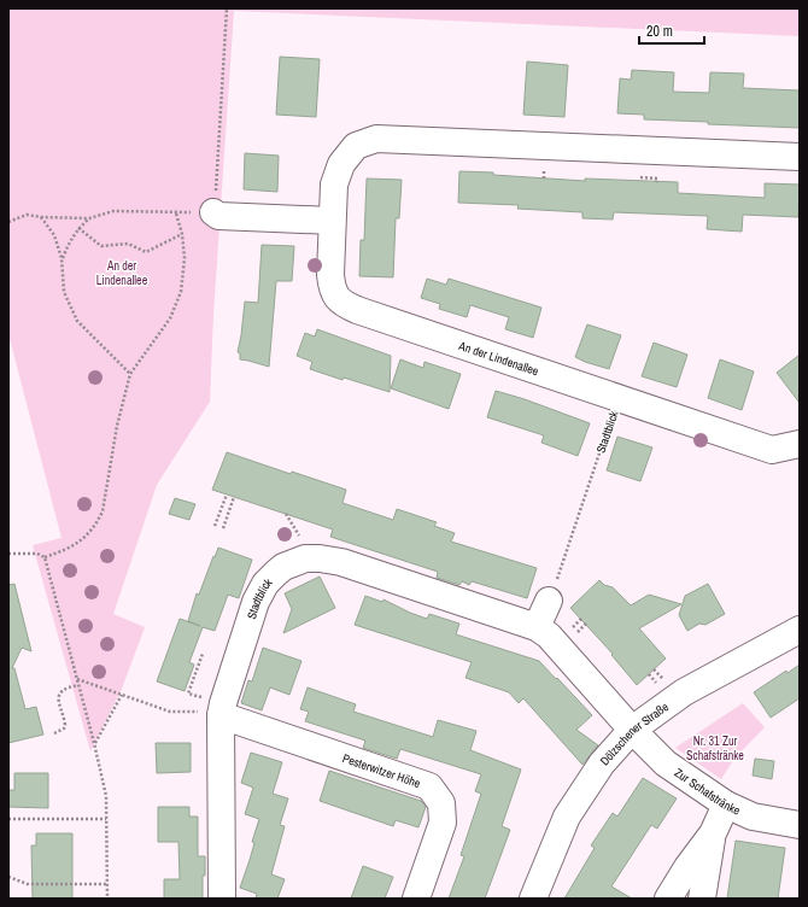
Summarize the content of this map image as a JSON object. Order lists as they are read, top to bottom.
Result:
{
  "streets": {
    "street": [
      "An der Lindenallee",
      "Stadtblick",
      "Dölzschener Straße",
      "Pesterwitzer Höhe",
      "Zur Schafstränke"
    ]
  },
  "crossings": [
    ["An der Lindenallee", "Stadtblick"],
    ["Stadtblick", "Dölzschener Straße"],
    ["Stadtblick", "Pesterwitzer Höhe"],
    ["Stadtblick", "Zur Schafstränke"],
    ["Dölzschener Straße", "Zur Schafstränke"]
  ],
  "parks": ["An der Lindenallee", "Nr. 31 Zur Schafstränke"],
  "scale_bar": "20 m"
}
